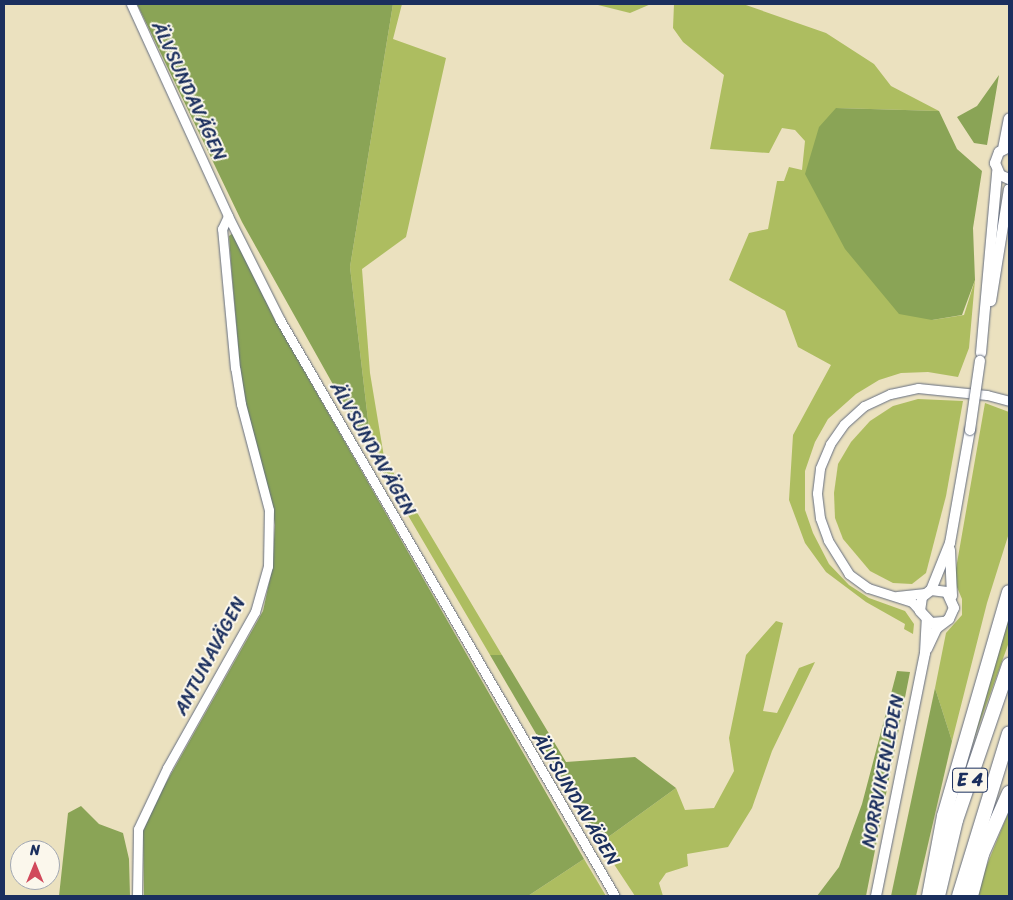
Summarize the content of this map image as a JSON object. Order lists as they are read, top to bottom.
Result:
{
  "streets": {
    "highway": ["E 4"],
    "main road": ["NORRVIKENLEDEN"],
    "street": ["ÄLVSUNDAVÄGEN", "ANTUNAVÄGEN"]
  },
  "crossings": [
    ["ÄLVSUNDAVÄGEN", "ANTUNAVÄGEN"]
  ],
  "north": "top"
}
